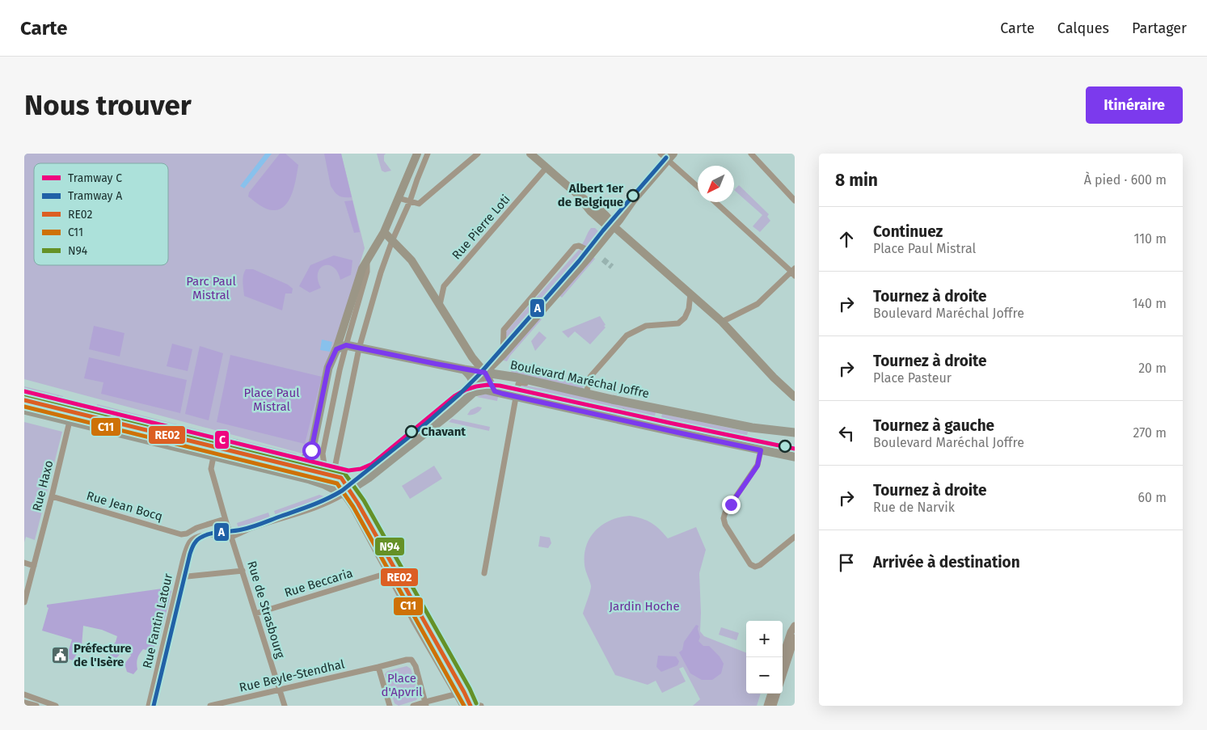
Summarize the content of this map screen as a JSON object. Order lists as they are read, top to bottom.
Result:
{
  "streets": {
    "main road": ["Boulevard Maréchal Joffre"],
    "street": [
      "Rue Pierre Loti",
      "Rue Haxo",
      "Rue Jean Bocq",
      "Rue Beccaria",
      "Rue de Strasbourg",
      "Rue Fantin Latour",
      "Rue Beyle-Stendhal"
    ]
  },
  "crossings": [
    ["Rue Haxo", "Rue Jean Bocq"],
    ["Rue Jean Bocq", "Rue de Strasbourg"],
    ["Rue Beccaria", "Rue de Strasbourg"],
    ["Rue de Strasbourg", "Rue Fantin Latour"],
    ["Rue de Strasbourg", "Rue Beyle-Stendhal"]
  ],
  "parks": [
    "Parc Paul Mistral",
    "Place Paul Mistral",
    "Jardin Hoche",
    "Place d'Apvril"
  ],
  "places": {
    "other": ["Albert 1er de Belgique", "Chavant"],
    "public building": ["Préfecture de l'Isère"]
  },
  "lines": [
    "tram line A",
    "tram line C",
    "transit line N94",
    "transit line RE02",
    "transit line C11"
  ],
  "legend": [
    "Tramway C",
    "Tramway A",
    "RE02",
    "C11",
    "N94"
  ],
  "north": "bottom left",
  "page": {
    "header": "Carte",
    "nav": ["Carte", "Calques", "Partager"],
    "buttons": "Itinéraire",
    "title": "Nous trouver",
    "heading": ["8 min", "À pied · 600 m"],
    "list": [
      ["Continuez", "Place Paul Mistral", "110 m"],
      ["Tournez à droite", "Boulevard Maréchal Joffre", "140 m"],
      ["Tournez à droite", "Place Pasteur", "20 m"],
      ["Tournez à gauche", "Boulevard Maréchal Joffre", "270 m"],
      ["Tournez à droite", "Rue de Narvik", "60 m"],
      "Arrivée à destination"
    ],
    "map_buttons": ["+", "−"]
  }
}
